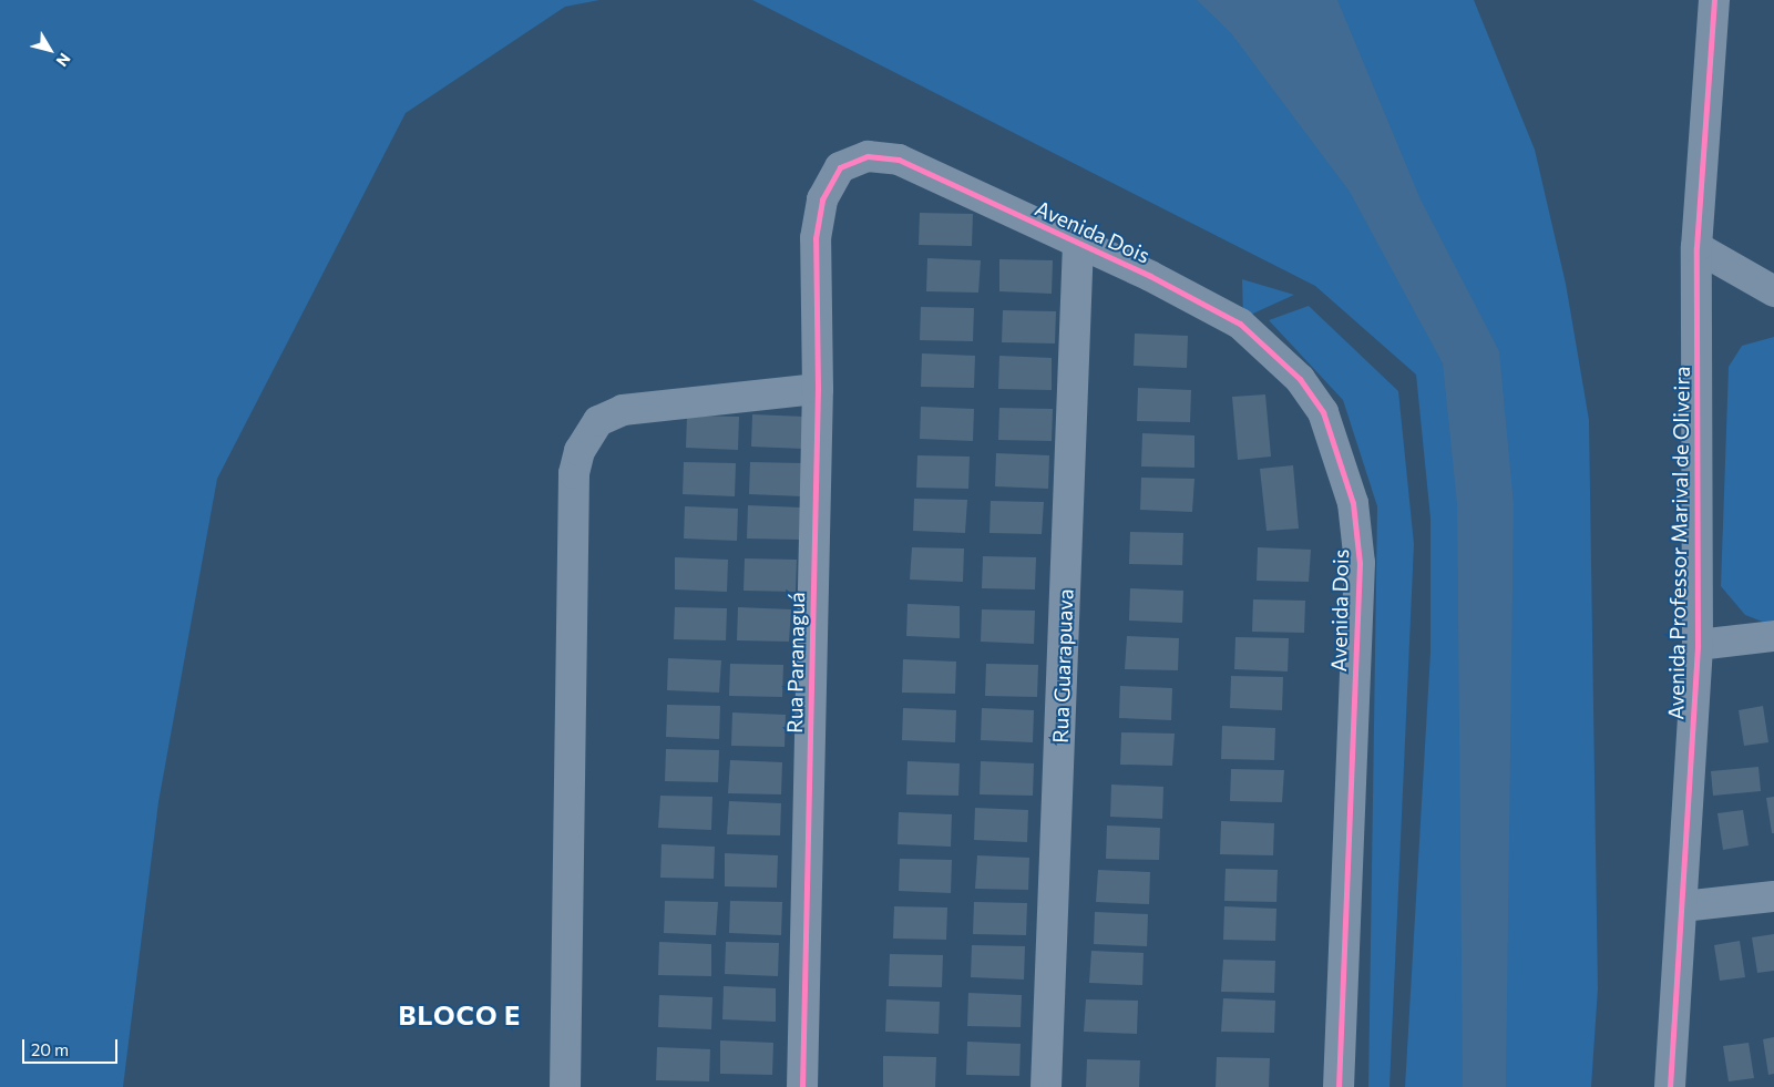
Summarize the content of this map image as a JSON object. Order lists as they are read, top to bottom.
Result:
{
  "streets": {
    "street": [
      "Avenida Dois",
      "Avenida Professor Marival de Oliveira",
      "Rua Paranaguá",
      "Rua Guarapuava"
    ]
  },
  "crossings": [
    ["Avenida Dois", "Rua Paranaguá"],
    ["Avenida Dois", "Rua Guarapuava"]
  ],
  "districts": ["BLOCO E"],
  "scale_bar": "20 m",
  "north": "bottom right"
}
